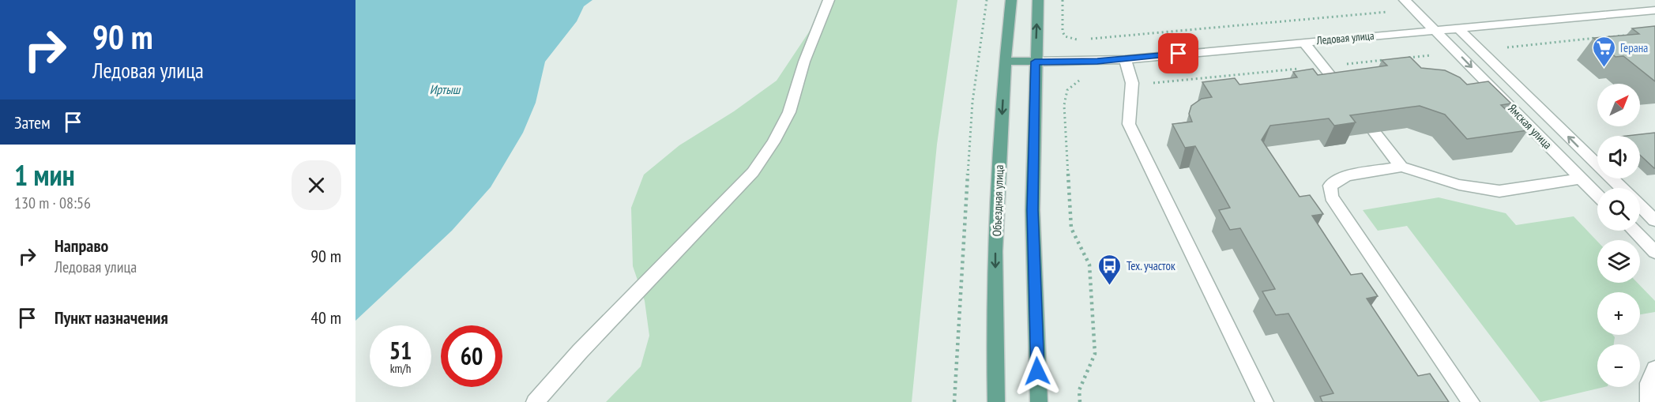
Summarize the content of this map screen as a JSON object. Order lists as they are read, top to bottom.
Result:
{
  "streets": {
    "main road": ["Объездная улица"],
    "street": ["Ледовая улица", "Ямская улица"]
  },
  "crossings": [
    ["Ледовая улица", "Ямская улица"]
  ],
  "water": ["Иртыш"],
  "places": {
    "supermarket": ["Герана"],
    "bus stop": ["Тех. участок"]
  },
  "north": "top right",
  "page": {
    "turn": ["90 m", "Ледовая улица"],
    "map_buttons": ["+", "−"],
    "then": "Затем",
    "heading": ["1 мин", "130 m · 08:56"],
    "list": [
      {
        "name": "Направо",
        "note": "Ледовая улица",
        "value": "90 m"
      },
      {
        "name": "Пункт назначения",
        "value": "40 m"
      }
    ],
    "speed": "51 km/h",
    "limit": "60"
  }
}
